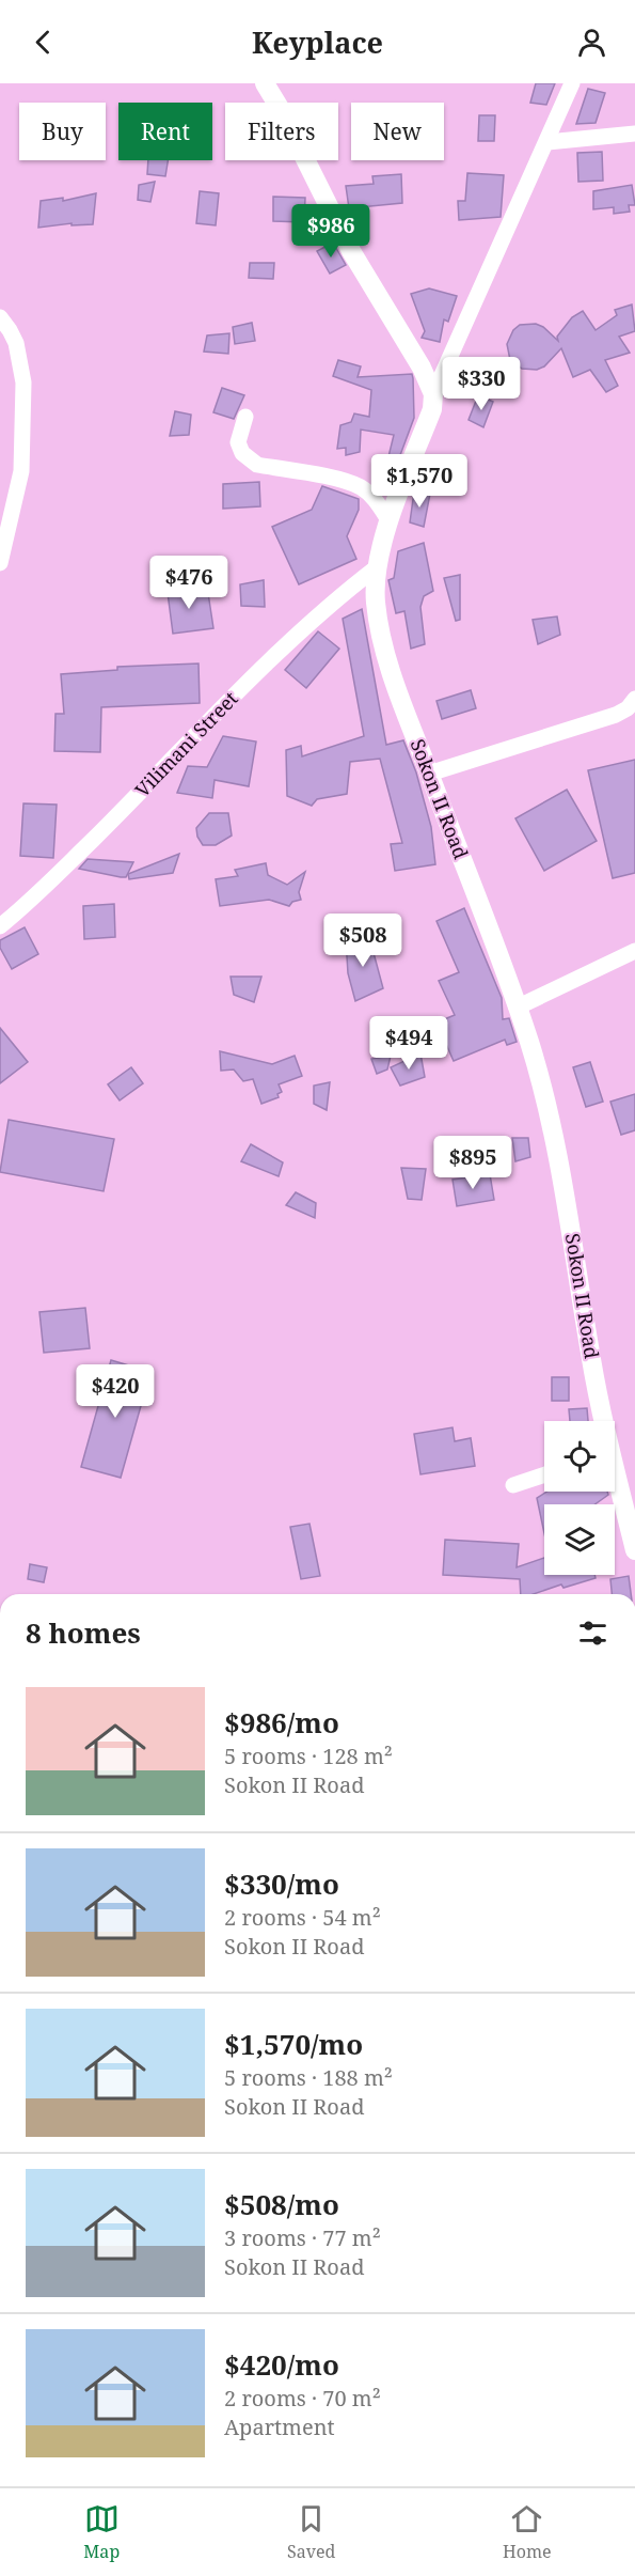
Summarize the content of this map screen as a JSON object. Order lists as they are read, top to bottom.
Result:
{
  "streets": {
    "street": ["Vilimani Street", "Sokon II Road"]
  },
  "crossings": [
    ["Vilimani Street", "Sokon II Road"]
  ],
  "page": {
    "header": "Keyplace",
    "chip": [
      "Buy",
      "Rent",
      "Filters",
      "New"
    ],
    "price": [
      "$986",
      "$330",
      "$1,570",
      "$476",
      "$508",
      "$494",
      "$895",
      "$420"
    ],
    "heading": "8 homes",
    "list": [
      {
        "name": "$986/mo",
        "note": "5 rooms · 128 m² · Sokon II Road"
      },
      {
        "name": "$330/mo",
        "note": "2 rooms · 54 m² · Sokon II Road"
      },
      {
        "name": "$1,570/mo",
        "note": "5 rooms · 188 m² · Sokon II Road"
      },
      {
        "name": "$508/mo",
        "note": "3 rooms · 77 m² · Sokon II Road"
      },
      {
        "name": "$420/mo",
        "note": "2 rooms · 70 m² · Apartment"
      }
    ],
    "tabs": ["Map", "Saved", "Home"]
  }
}
